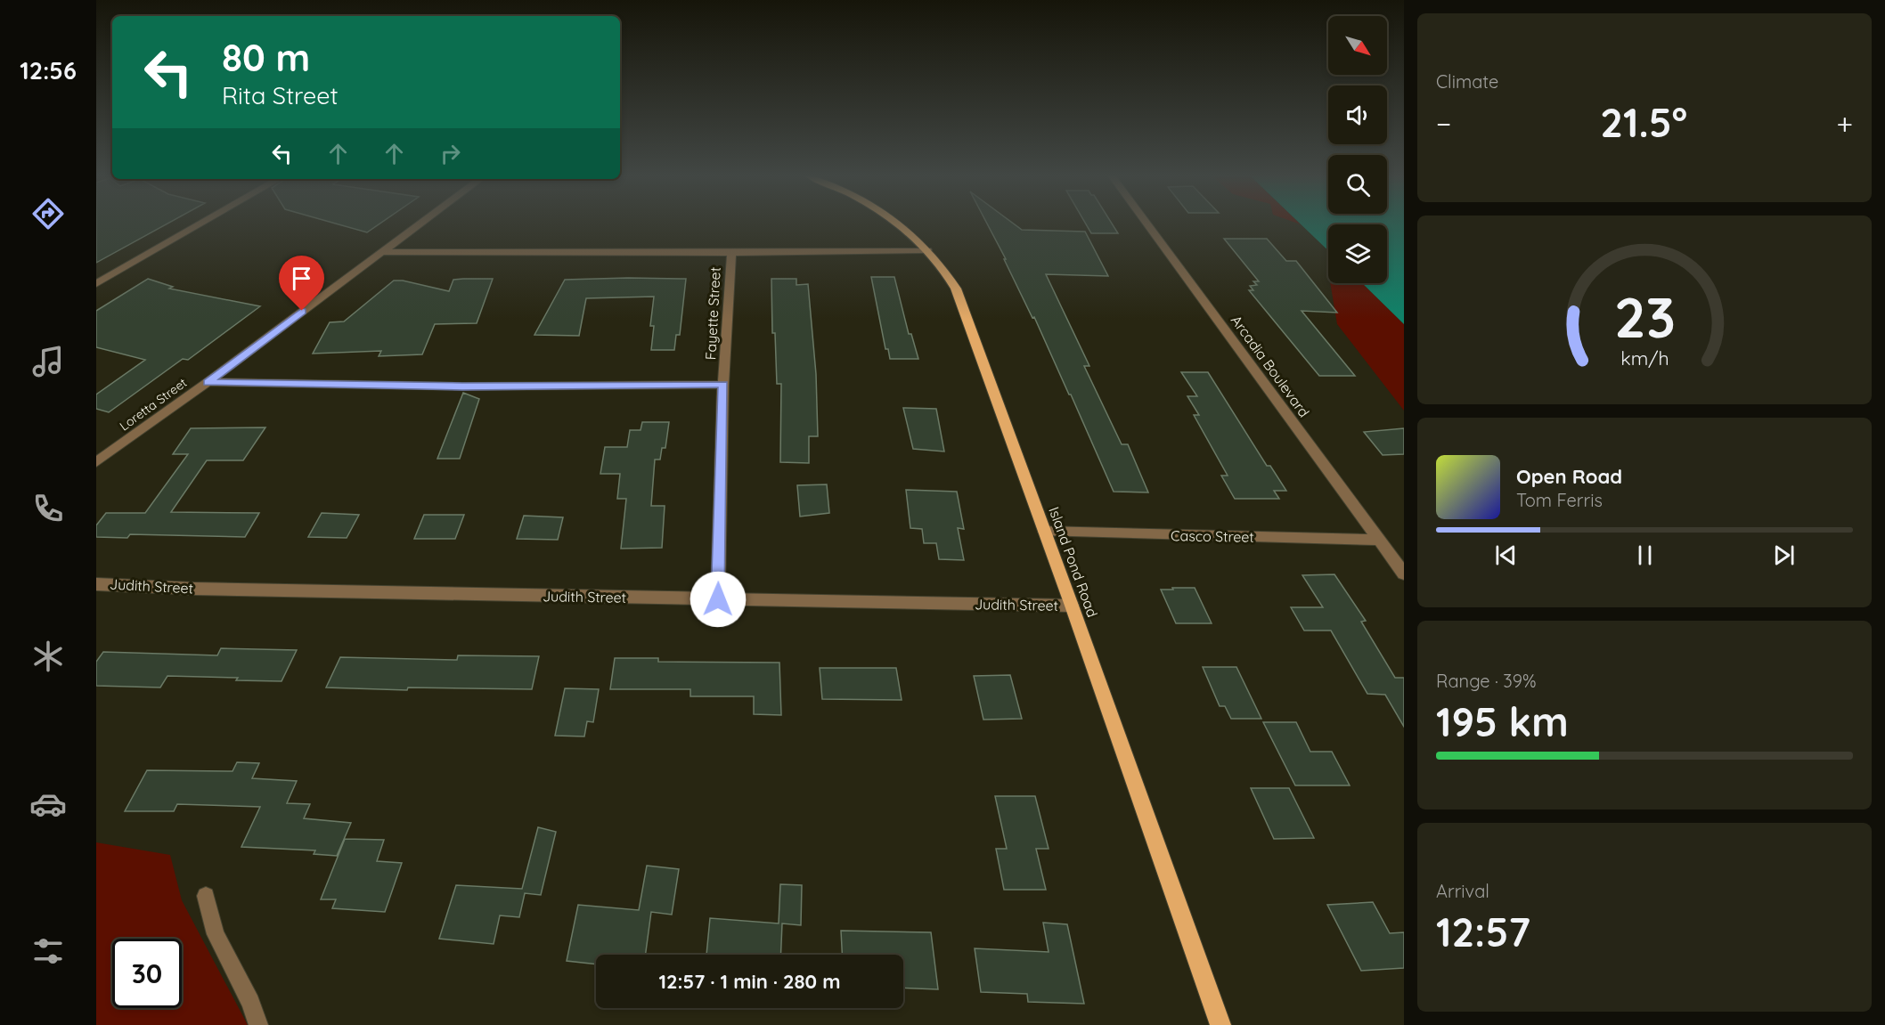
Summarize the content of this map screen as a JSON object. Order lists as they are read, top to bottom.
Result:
{
  "streets": {
    "main road": ["Island Pond Road"],
    "street": [
      "Fayette Street",
      "Arcadia Boulevard",
      "Loretta Street",
      "Casco Street",
      "Judith Street"
    ]
  },
  "crossings": [
    ["Fayette Street", "Judith Street"],
    ["Arcadia Boulevard", "Casco Street"],
    ["Casco Street", "Island Pond Road"],
    ["Island Pond Road", "Judith Street"]
  ],
  "north": "bottom right",
  "page": {
    "tabs": "12:56",
    "tile": [
      "Climate",
      ["Range · 39%", "195 km"],
      ["Arrival", "12:57"]
    ],
    "turn": ["80 m", "Rita Street"],
    "heat": ["−", "21.5°", "+"],
    "song": ["Open Road", "Tom Ferris"],
    "limit": "30",
    "trip": "12:57 · 1 min · 280 m",
    "gauge": ["23", "km/h"]
  }
}
